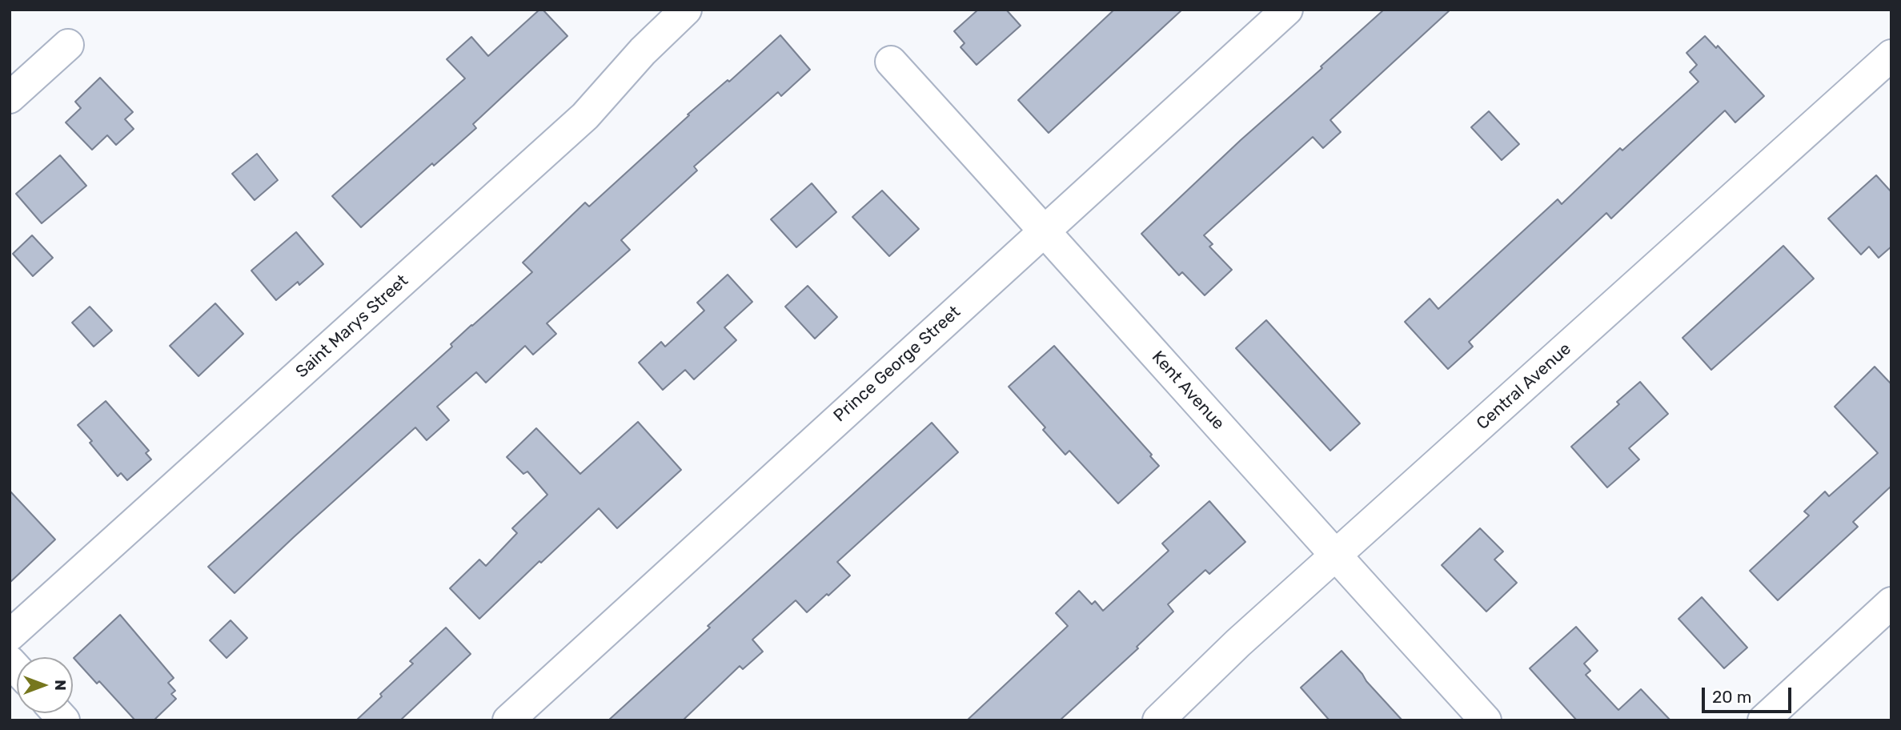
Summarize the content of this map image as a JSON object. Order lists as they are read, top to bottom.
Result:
{
  "streets": {
    "street": [
      "Saint Marys Street",
      "Prince George Street",
      "Central Avenue",
      "Kent Avenue"
    ]
  },
  "crossings": [
    ["Prince George Street", "Kent Avenue"],
    ["Central Avenue", "Kent Avenue"]
  ],
  "scale_bar": "20 m",
  "north": "right"
}
